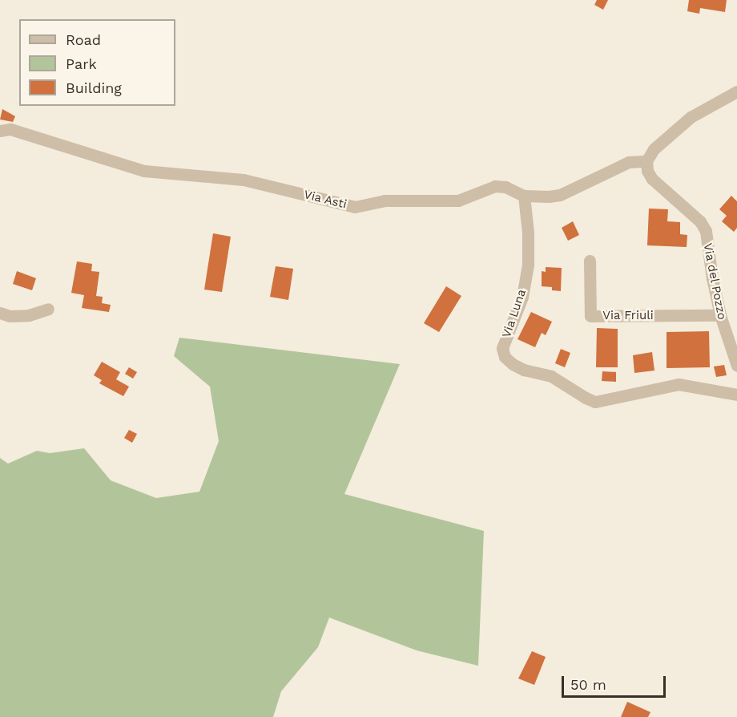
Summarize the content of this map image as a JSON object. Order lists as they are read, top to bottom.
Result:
{
  "streets": {
    "street": [
      "Via Asti",
      "Via del Pozzo",
      "Via Luna",
      "Via Friuli"
    ]
  },
  "crossings": [
    ["Via Asti", "Via del Pozzo"],
    ["Via Asti", "Via Luna"],
    ["Via del Pozzo", "Via Friuli"]
  ],
  "legend": ["Road", "Park", "Building"],
  "scale_bar": "50 m"
}
